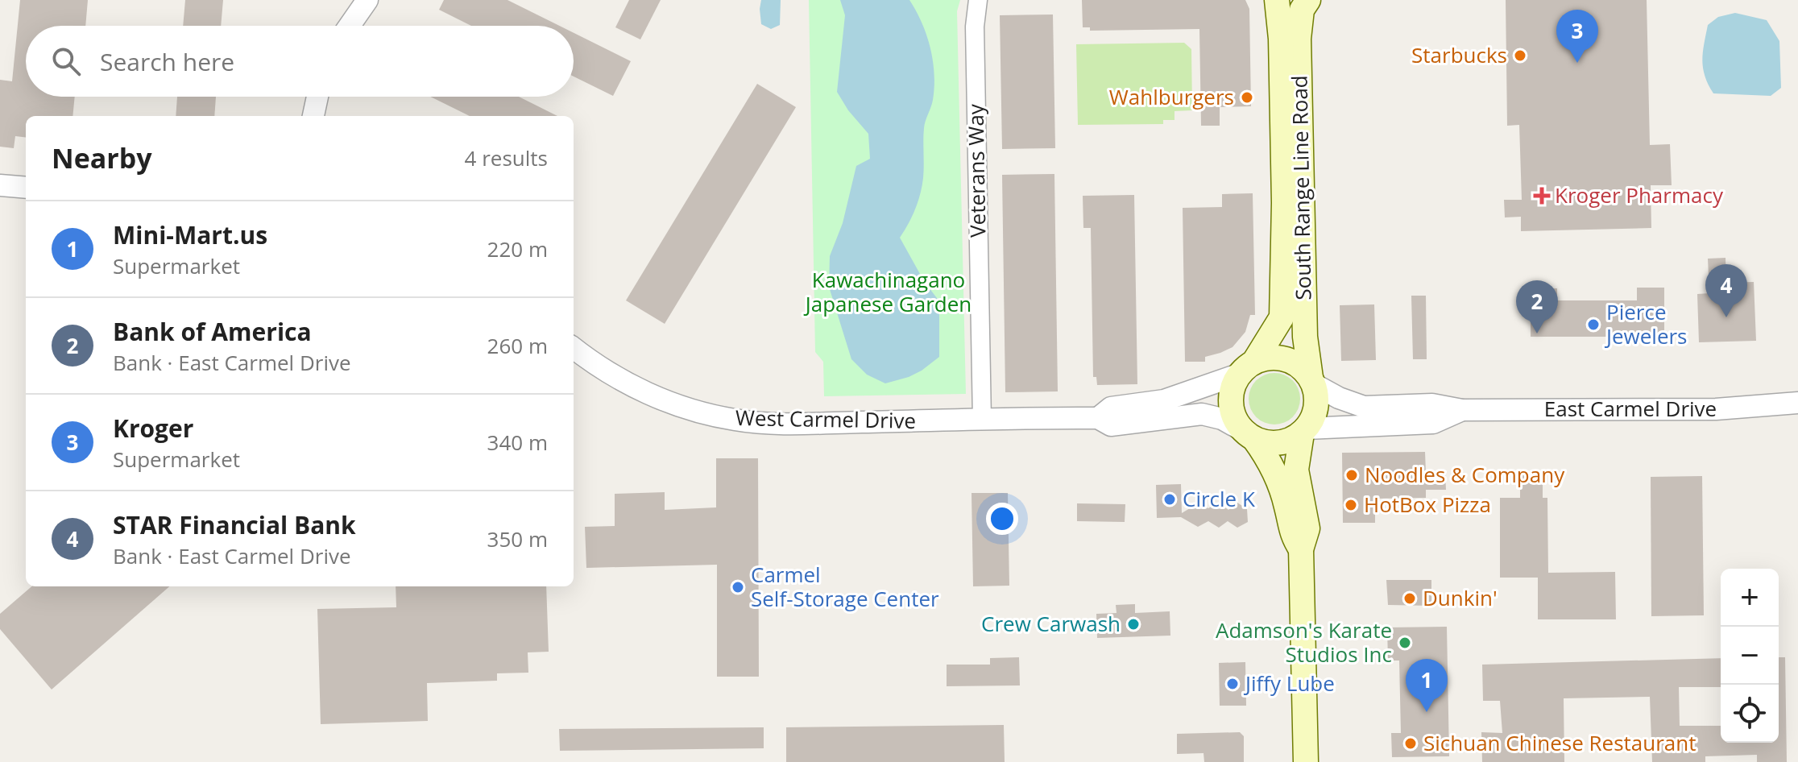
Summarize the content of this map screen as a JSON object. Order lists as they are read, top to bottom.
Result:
{
  "streets": {
    "main road": ["South Range Line Road"],
    "street": ["Veterans Way", "East Carmel Drive", "West Carmel Drive"]
  },
  "crossings": [
    ["Veterans Way", "West Carmel Drive"],
    ["South Range Line Road", "East Carmel Drive"],
    ["South Range Line Road", "West Carmel Drive"],
    ["East Carmel Drive", "West Carmel Drive"]
  ],
  "parks": ["Kawachinagano Japanese Garden"],
  "places": {
    "other": [
      "Starbucks",
      "Wahlburgers",
      "Pierce Jewelers",
      "Noodles & Company",
      "Circle K",
      "HotBox Pizza",
      "Carmel Self-Storage Center",
      "Dunkin'",
      "Crew Carwash",
      "Adamson's Karate Studios Inc",
      "Jiffy Lube",
      "Sichuan Chinese Restaurant"
    ],
    "health": ["Kroger Pharmacy"]
  },
  "page": {
    "pins": [
      "3",
      "4",
      "2",
      "1"
    ],
    "search": "Search here",
    "heading": ["Nearby", "4 results"],
    "list": [
      {
        "mark": "1",
        "name": "Mini-Mart.us",
        "note": "Supermarket",
        "value": "220 m"
      },
      {
        "mark": "2",
        "name": "Bank of America",
        "note": "Bank · East Carmel Drive",
        "value": "260 m"
      },
      {
        "mark": "3",
        "name": "Kroger",
        "note": "Supermarket",
        "value": "340 m"
      },
      {
        "mark": "4",
        "name": "STAR Financial Bank",
        "note": "Bank · East Carmel Drive",
        "value": "350 m"
      }
    ],
    "map_buttons": ["+", "−"]
  }
}
